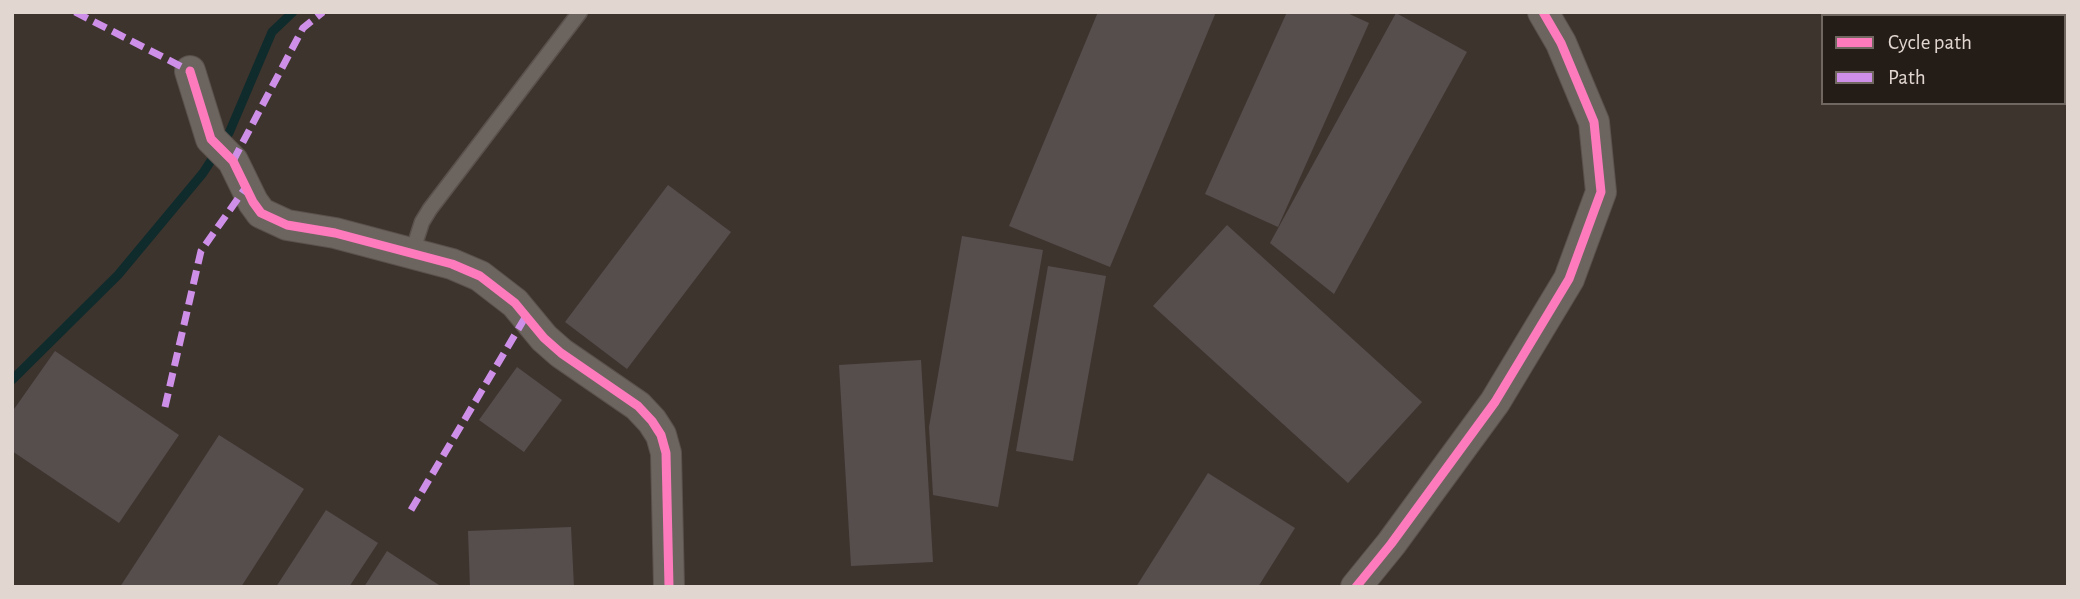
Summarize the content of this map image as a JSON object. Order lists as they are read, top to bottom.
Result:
{
  "legend": ["Cycle path", "Path"]
}
